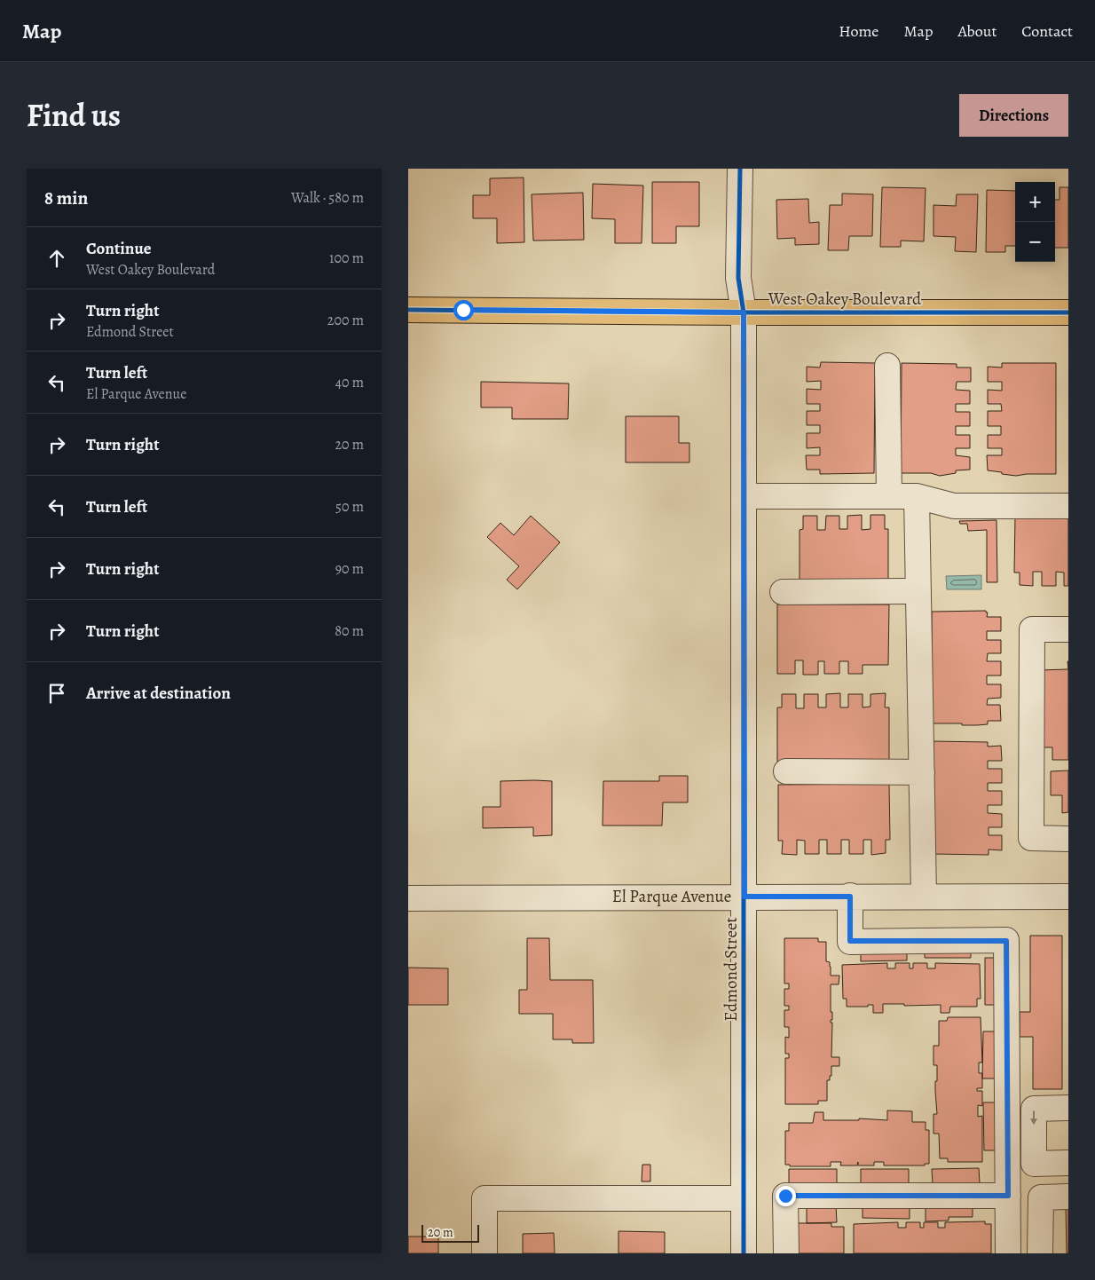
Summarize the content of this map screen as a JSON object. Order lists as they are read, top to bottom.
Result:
{
  "streets": {
    "main road": ["West Oakey Boulevard"],
    "street": ["El Parque Avenue", "Edmond Street"]
  },
  "crossings": [
    ["West Oakey Boulevard", "Edmond Street"],
    ["El Parque Avenue", "Edmond Street"]
  ],
  "scale_bar": "20 m",
  "page": {
    "header": "Map",
    "nav": [
      "Home",
      "Map",
      "About",
      "Contact"
    ],
    "title": "Find us",
    "buttons": "Directions",
    "heading": ["8 min", "Walk · 580 m"],
    "map_buttons": ["+", "−"],
    "list": [
      ["Continue", "West Oakey Boulevard", "100 m"],
      ["Turn right", "Edmond Street", "200 m"],
      ["Turn left", "El Parque Avenue", "40 m"],
      ["Turn right", "20 m"],
      ["Turn left", "50 m"],
      ["Turn right", "90 m"],
      ["Turn right", "80 m"],
      "Arrive at destination"
    ],
    "scale": "20 m"
  }
}
